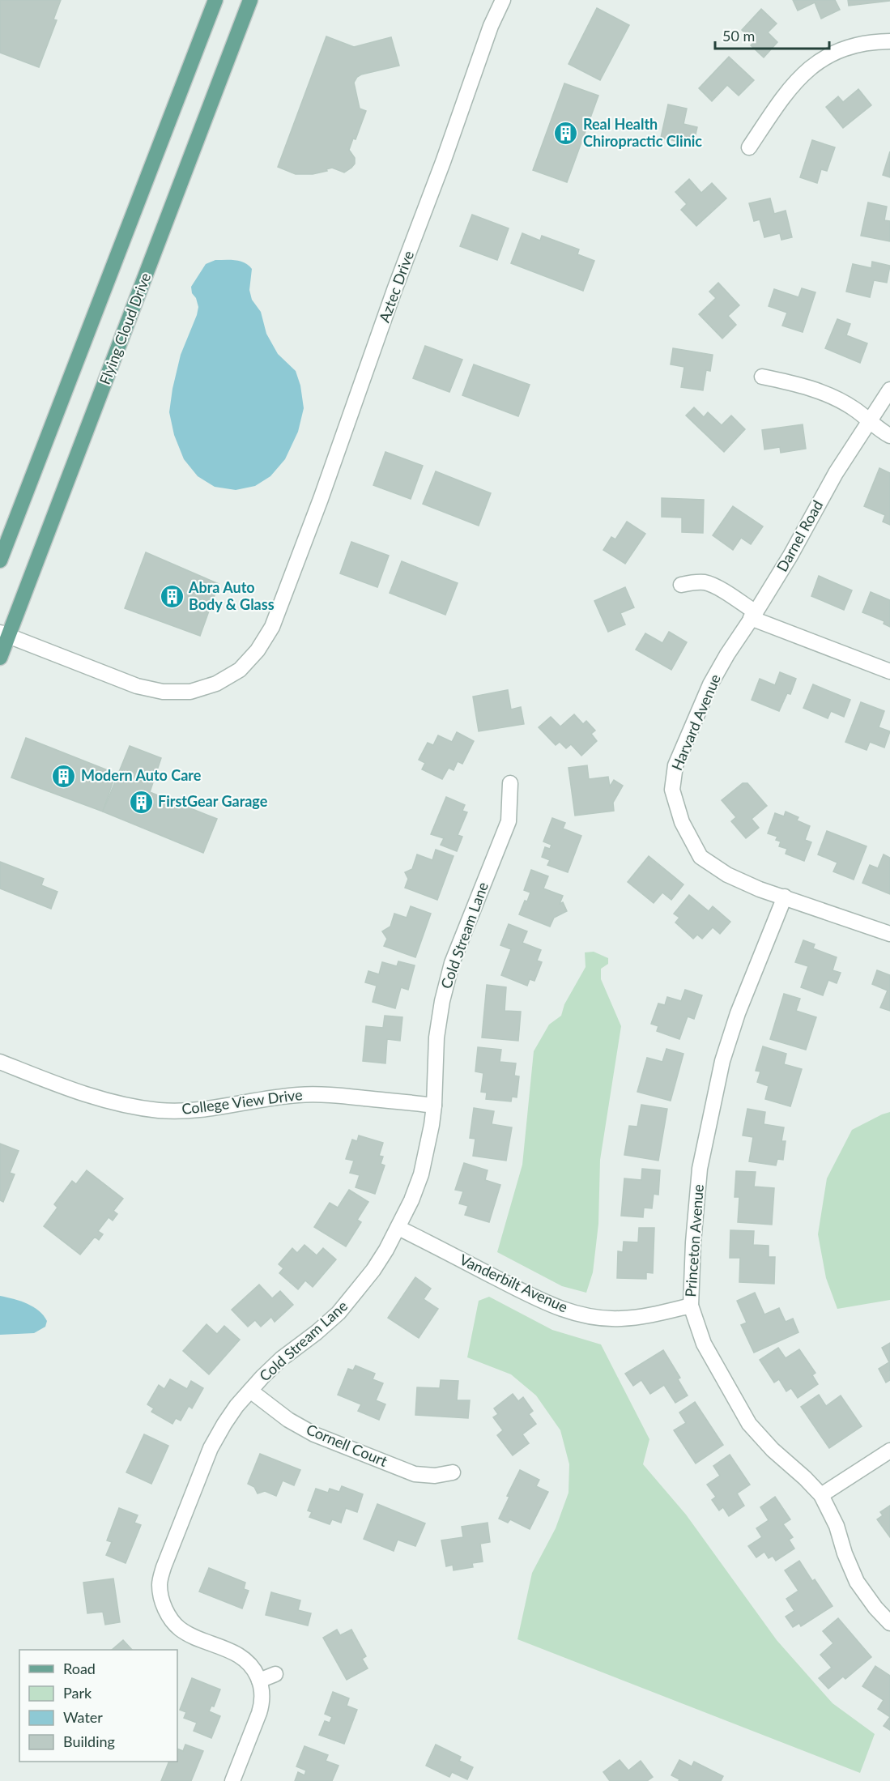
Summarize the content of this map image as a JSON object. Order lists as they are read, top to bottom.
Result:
{
  "streets": {
    "main road": ["Flying Cloud Drive"],
    "street": [
      "Aztec Drive",
      "Darnel Road",
      "Harvard Avenue",
      "Cold Stream Lane",
      "College View Drive",
      "Princeton Avenue",
      "Vanderbilt Avenue",
      "Cornell Court"
    ]
  },
  "crossings": [
    ["Aztec Drive", "Flying Cloud Drive"],
    ["Darnel Road", "Harvard Avenue"],
    ["Harvard Avenue", "Princeton Avenue"],
    ["Cold Stream Lane", "College View Drive"],
    ["Cold Stream Lane", "Vanderbilt Avenue"],
    ["Cold Stream Lane", "Cornell Court"],
    ["Princeton Avenue", "Vanderbilt Avenue"]
  ],
  "places": {
    "building": [
      "Real Health Chiropractic Clinic",
      "Abra Auto Body & Glass",
      "Modern Auto Care",
      "FirstGear Garage"
    ]
  },
  "legend": [
    "Road",
    "Park",
    "Water",
    "Building"
  ],
  "scale_bar": "50 m"
}
